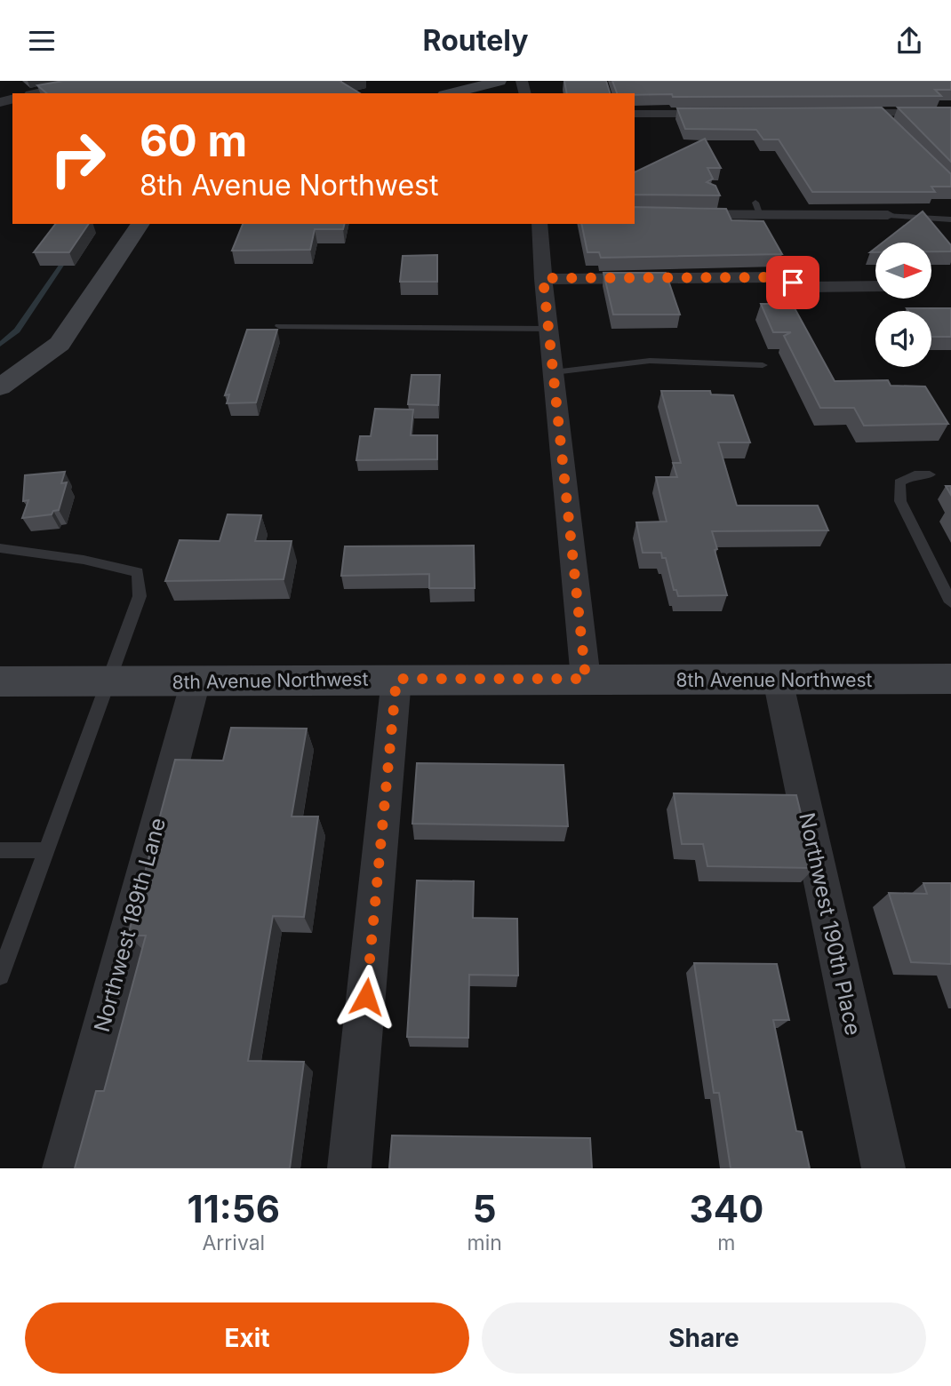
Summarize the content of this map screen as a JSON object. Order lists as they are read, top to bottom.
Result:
{
  "streets": {
    "main road": ["8th Avenue Northwest"],
    "street": ["Northwest 190th Place", "Northwest 189th Lane"]
  },
  "crossings": [
    ["8th Avenue Northwest", "Northwest 190th Place"],
    ["8th Avenue Northwest", "Northwest 189th Lane"]
  ],
  "north": "right",
  "page": {
    "header": "Routely",
    "turn": ["60 m", "8th Avenue Northwest"],
    "eta": [
      "11:56",
      "Arrival",
      "5",
      "min",
      "340",
      "m"
    ],
    "buttons": ["Exit", "Share"]
  }
}
